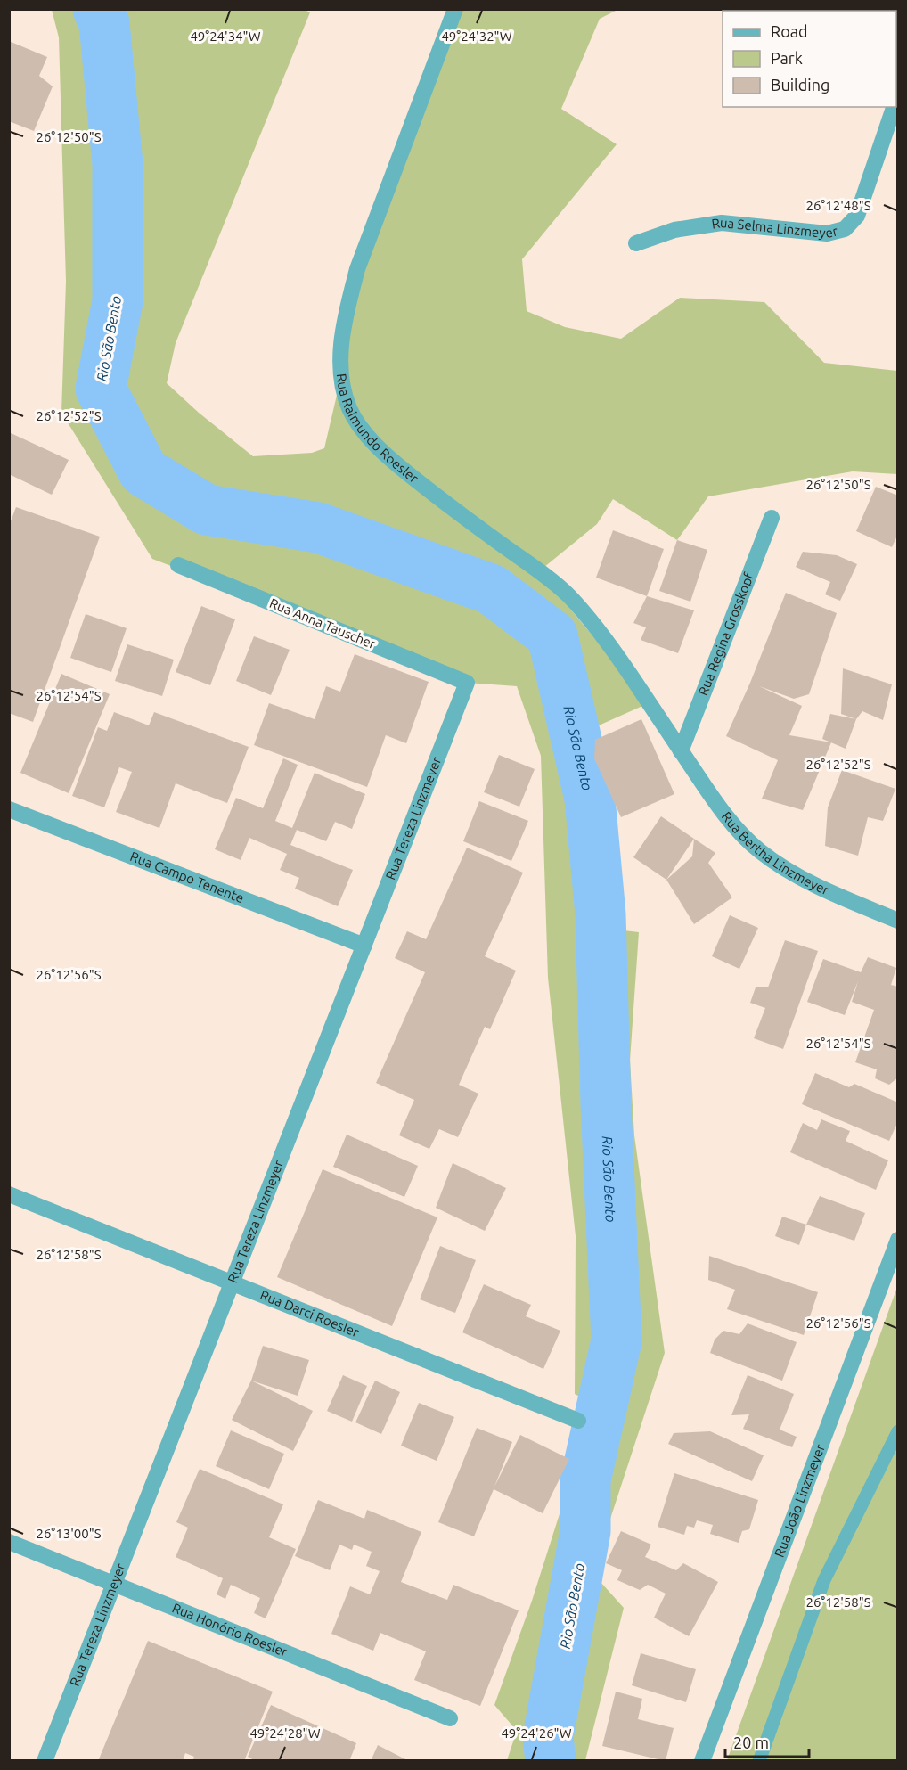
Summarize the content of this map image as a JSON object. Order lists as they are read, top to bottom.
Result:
{
  "streets": {
    "street": [
      "Rua Selma Linzmeyer",
      "Rua Raimundo Roesler",
      "Rua Anna Tauscher",
      "Rua Regina Grosskopf",
      "Rua Tereza Linzmeyer",
      "Rua Bertha Linzmeyer",
      "Rua Campo Tenente",
      "Rua Darci Roesler",
      "Rua João Linzmeyer",
      "Rua Honório Roesler"
    ]
  },
  "crossings": [
    ["Rua Raimundo Roesler", "Rua Regina Grosskopf"],
    ["Rua Raimundo Roesler", "Rua Bertha Linzmeyer"],
    ["Rua Anna Tauscher", "Rua Tereza Linzmeyer"],
    ["Rua Regina Grosskopf", "Rua Bertha Linzmeyer"],
    ["Rua Tereza Linzmeyer", "Rua Campo Tenente"],
    ["Rua Tereza Linzmeyer", "Rua Darci Roesler"],
    ["Rua Tereza Linzmeyer", "Rua Honório Roesler"]
  ],
  "water": ["Rio São Bento"],
  "legend": ["Road", "Park", "Building"],
  "scale_bar": "20 m",
  "coordinates": [
    "49°24'34\"W",
    "49°24'32\"W",
    "26°12'50\"S",
    "26°12'48\"S",
    "26°12'52\"S",
    "26°12'54\"S",
    "26°12'56\"S",
    "26°12'58\"S",
    "26°13'00\"S",
    "49°24'28\"W",
    "49°24'26\"W"
  ]
}
